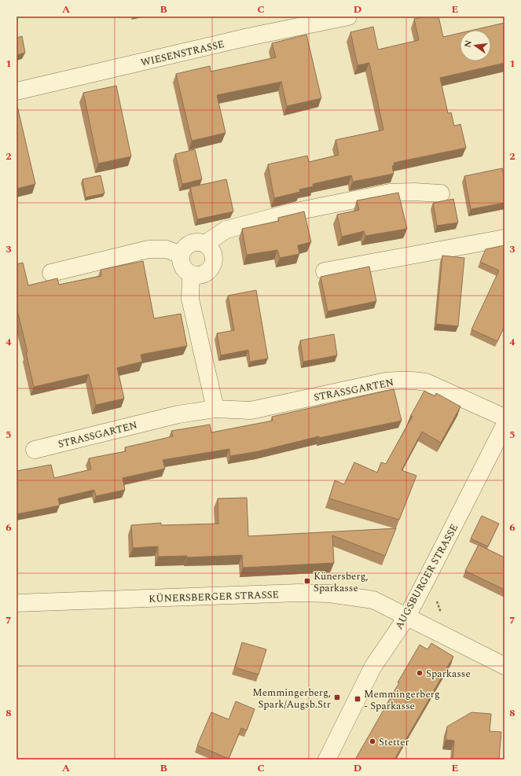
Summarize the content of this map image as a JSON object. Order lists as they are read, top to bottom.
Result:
{
  "streets": {
    "street": [
      "WIESENSTRASSE",
      "STRASSGARTEN",
      "AUGSBURGER STRASSE",
      "KÜNERSBERGER STRASSE"
    ]
  },
  "crossings": [
    ["AUGSBURGER STRASSE", "KÜNERSBERGER STRASSE"]
  ],
  "places": {
    "transit": ["Künersberg, Sparkasse", "Memmingerberg, Spark/Augsb.Str", "Memmingerberg - Sparkasse"],
    "other": ["Sparkasse", "Stetter"]
  },
  "north": "left",
  "grid": {
    "columns": [
      "A",
      "B",
      "C",
      "D",
      "E"
    ],
    "rows": [
      "1",
      "2",
      "3",
      "4",
      "5",
      "6",
      "7",
      "8"
    ]
  }
}
